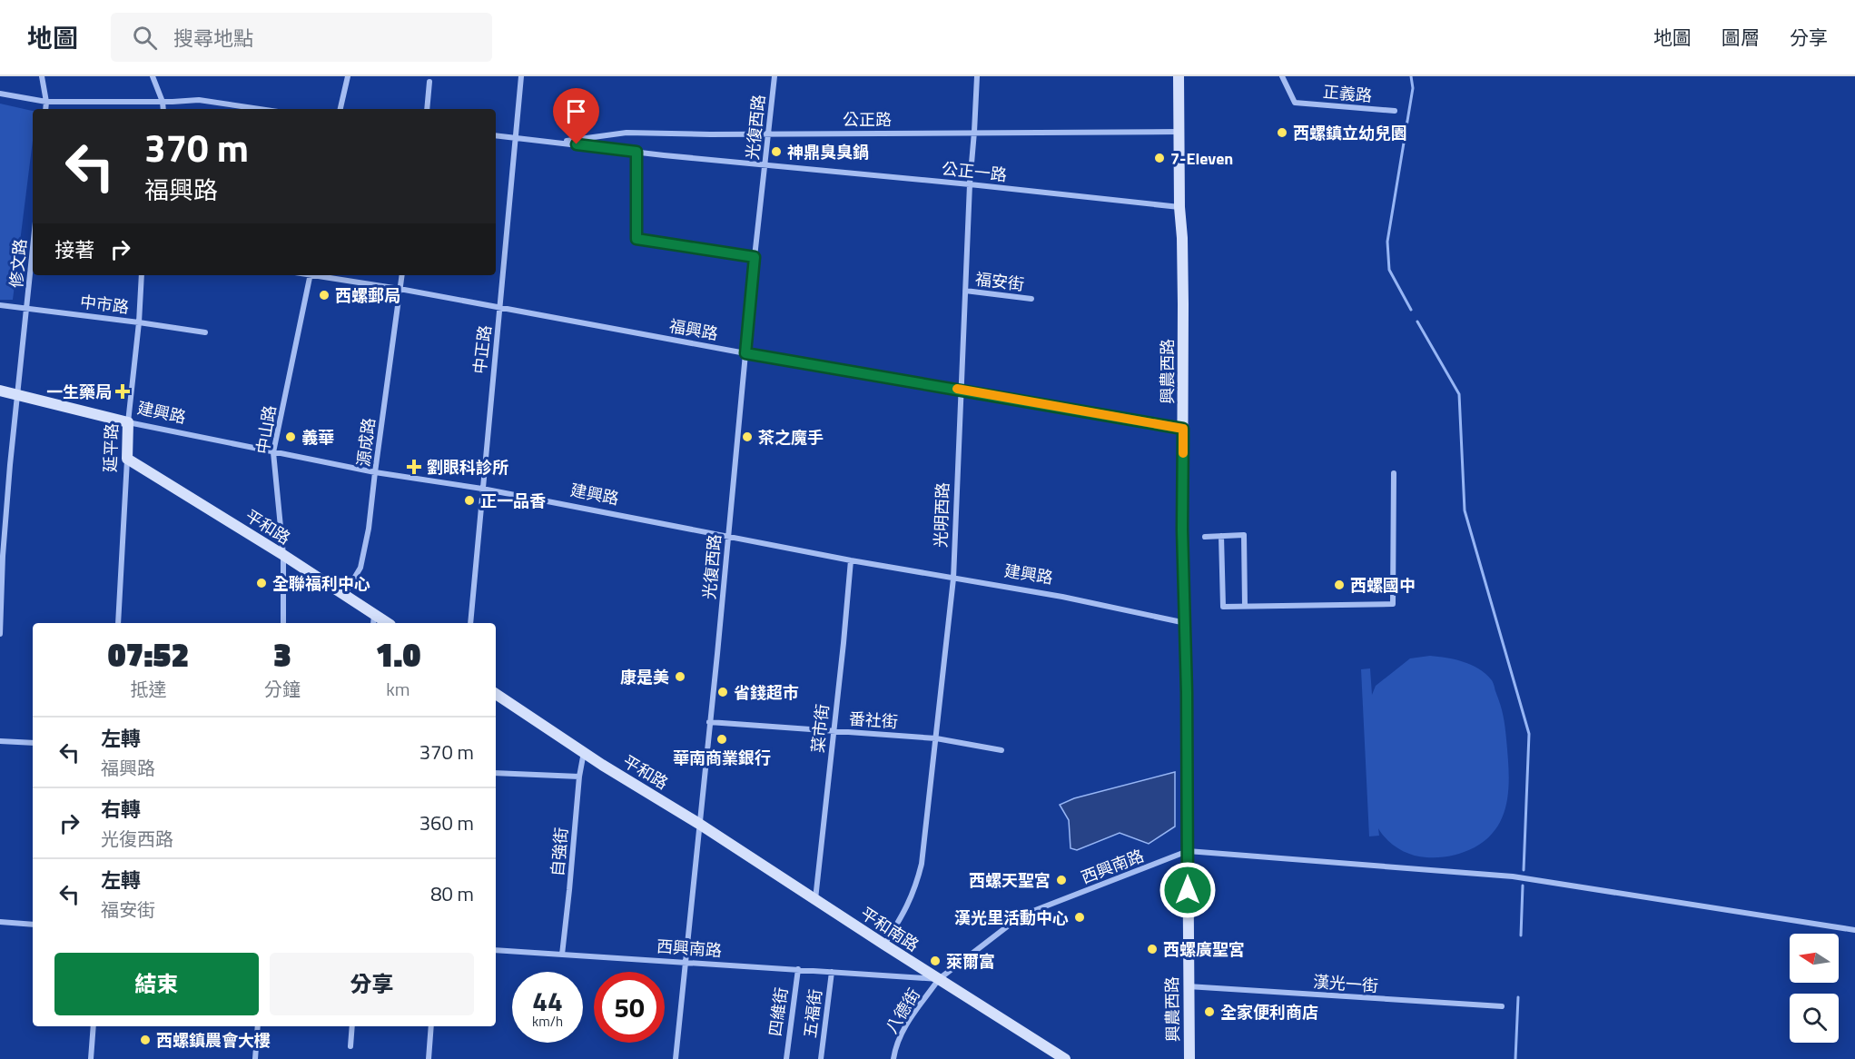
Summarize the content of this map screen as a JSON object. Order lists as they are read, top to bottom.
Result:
{
  "streets": {
    "main road": [
      "興農西路",
      "建興路",
      "延平路",
      "平和路",
      "平和南路"
    ],
    "street": [
      "正義路",
      "公正路",
      "光復西路",
      "公正一路",
      "修文路",
      "福安街",
      "中市路",
      "福興路",
      "中正路",
      "中山路",
      "源成路",
      "光明西路",
      "番社街",
      "菜市街",
      "自強街",
      "西興南路",
      "漢光一街",
      "八德街",
      "四維街",
      "五福街"
    ]
  },
  "crossings": [
    ["公正路", "光復西路"],
    ["公正路", "公正一路"],
    ["公正路", "中正路"],
    ["公正路", "興農西路"],
    ["公正路", "光明西路"],
    ["光復西路", "公正一路"],
    ["光復西路", "福興路"],
    ["光復西路", "建興路"],
    ["光復西路", "平和路"],
    ["光復西路", "番社街"],
    ["光復西路", "西興南路"],
    ["光復西路", "平和南路"],
    ["公正一路", "興農西路"],
    ["公正一路", "光明西路"],
    ["修文路", "中市路"],
    ["修文路", "建興路"],
    ["福安街", "光明西路"],
    ["中市路", "延平路"],
    ["福興路", "中正路"],
    ["福興路", "興農西路"],
    ["福興路", "源成路"],
    ["福興路", "光明西路"],
    ["中正路", "建興路"],
    ["興農西路", "建興路"],
    ["興農西路", "西興南路"],
    ["興農西路", "漢光一街"],
    ["建興路", "中山路"],
    ["建興路", "源成路"],
    ["建興路", "延平路"],
    ["建興路", "光明西路"],
    ["建興路", "菜市街"],
    ["中山路", "平和路"],
    ["源成路", "平和路"],
    ["延平路", "平和路"],
    ["光明西路", "番社街"],
    ["光明西路", "平和南路"],
    ["平和路", "自強街"],
    ["平和路", "平和南路"],
    ["番社街", "菜市街"],
    ["菜市街", "平和南路"],
    ["自強街", "西興南路"],
    ["西興南路", "平和南路"],
    ["西興南路", "八德街"],
    ["西興南路", "四維街"],
    ["西興南路", "五福街"],
    ["平和南路", "八德街"]
  ],
  "places": {
    "other": [
      "西螺鎮立幼兒園",
      "神鼎臭臭鍋",
      "7-Eleven",
      "西螺郵局",
      "義華",
      "茶之魔手",
      "正一品香",
      "全聯福利中心",
      "西螺國中",
      "康是美",
      "省錢超市",
      "華南商業銀行",
      "西螺天聖宮",
      "漢光里活動中心",
      "西螺廣聖宮",
      "萊爾富",
      "全家便利商店",
      "西螺鎮農會大樓"
    ],
    "health": ["一生藥局", "劉眼科診所"]
  },
  "north": "left",
  "page": {
    "header": "地圖",
    "search": "搜尋地點",
    "nav": ["地圖", "圖層", "分享"],
    "turn": ["370 m", "福興路"],
    "then": "接著",
    "eta": [
      "07:52",
      "抵達",
      "3",
      "分鐘",
      "1.0",
      "km"
    ],
    "list": [
      {
        "name": "左轉",
        "note": "福興路",
        "value": "370 m"
      },
      {
        "name": "右轉",
        "note": "光復西路",
        "value": "360 m"
      },
      {
        "name": "左轉",
        "note": "福安街",
        "value": "80 m"
      }
    ],
    "buttons": ["結束", "分享"],
    "speed": "44 km/h",
    "limit": "50"
  }
}
